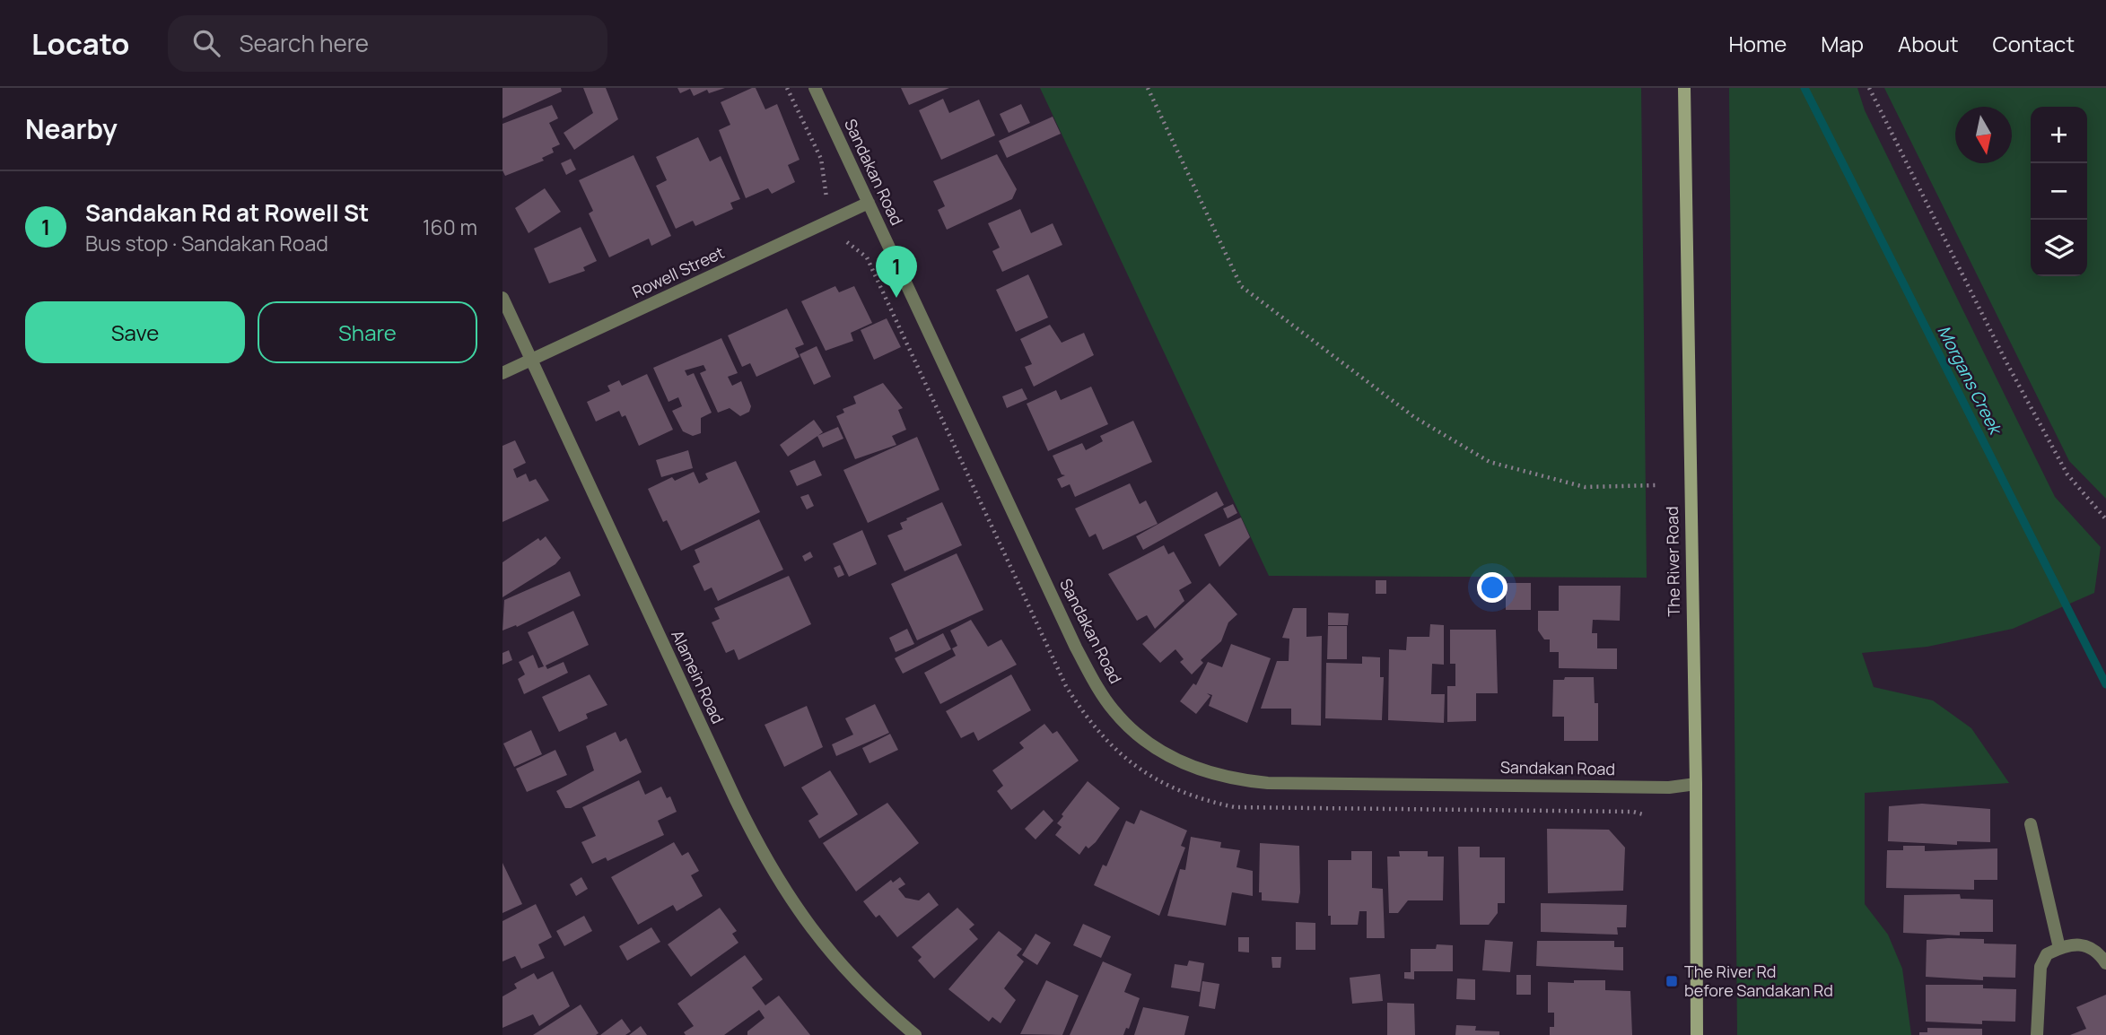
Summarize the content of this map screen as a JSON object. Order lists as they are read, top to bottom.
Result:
{
  "streets": {
    "main road": ["The River Road"],
    "street": ["Sandakan Road", "Rowell Street", "Alamein Road"]
  },
  "crossings": [
    ["Sandakan Road", "Rowell Street"],
    ["Sandakan Road", "The River Road"],
    ["Rowell Street", "Alamein Road"]
  ],
  "water": ["Morgans Creek"],
  "places": {
    "transit": ["The River Rd before Sandakan Rd"]
  },
  "north": "bottom",
  "page": {
    "header": "Locato",
    "search": "Search here",
    "nav": [
      "Home",
      "Map",
      "About",
      "Contact"
    ],
    "heading": "Nearby",
    "map_buttons": ["+", "−"],
    "list": [
      {
        "mark": "1",
        "name": "Sandakan Rd at Rowell St",
        "note": "Bus stop · Sandakan Road",
        "value": "160 m"
      }
    ],
    "pins": "1",
    "buttons": ["Save", "Share"]
  }
}
